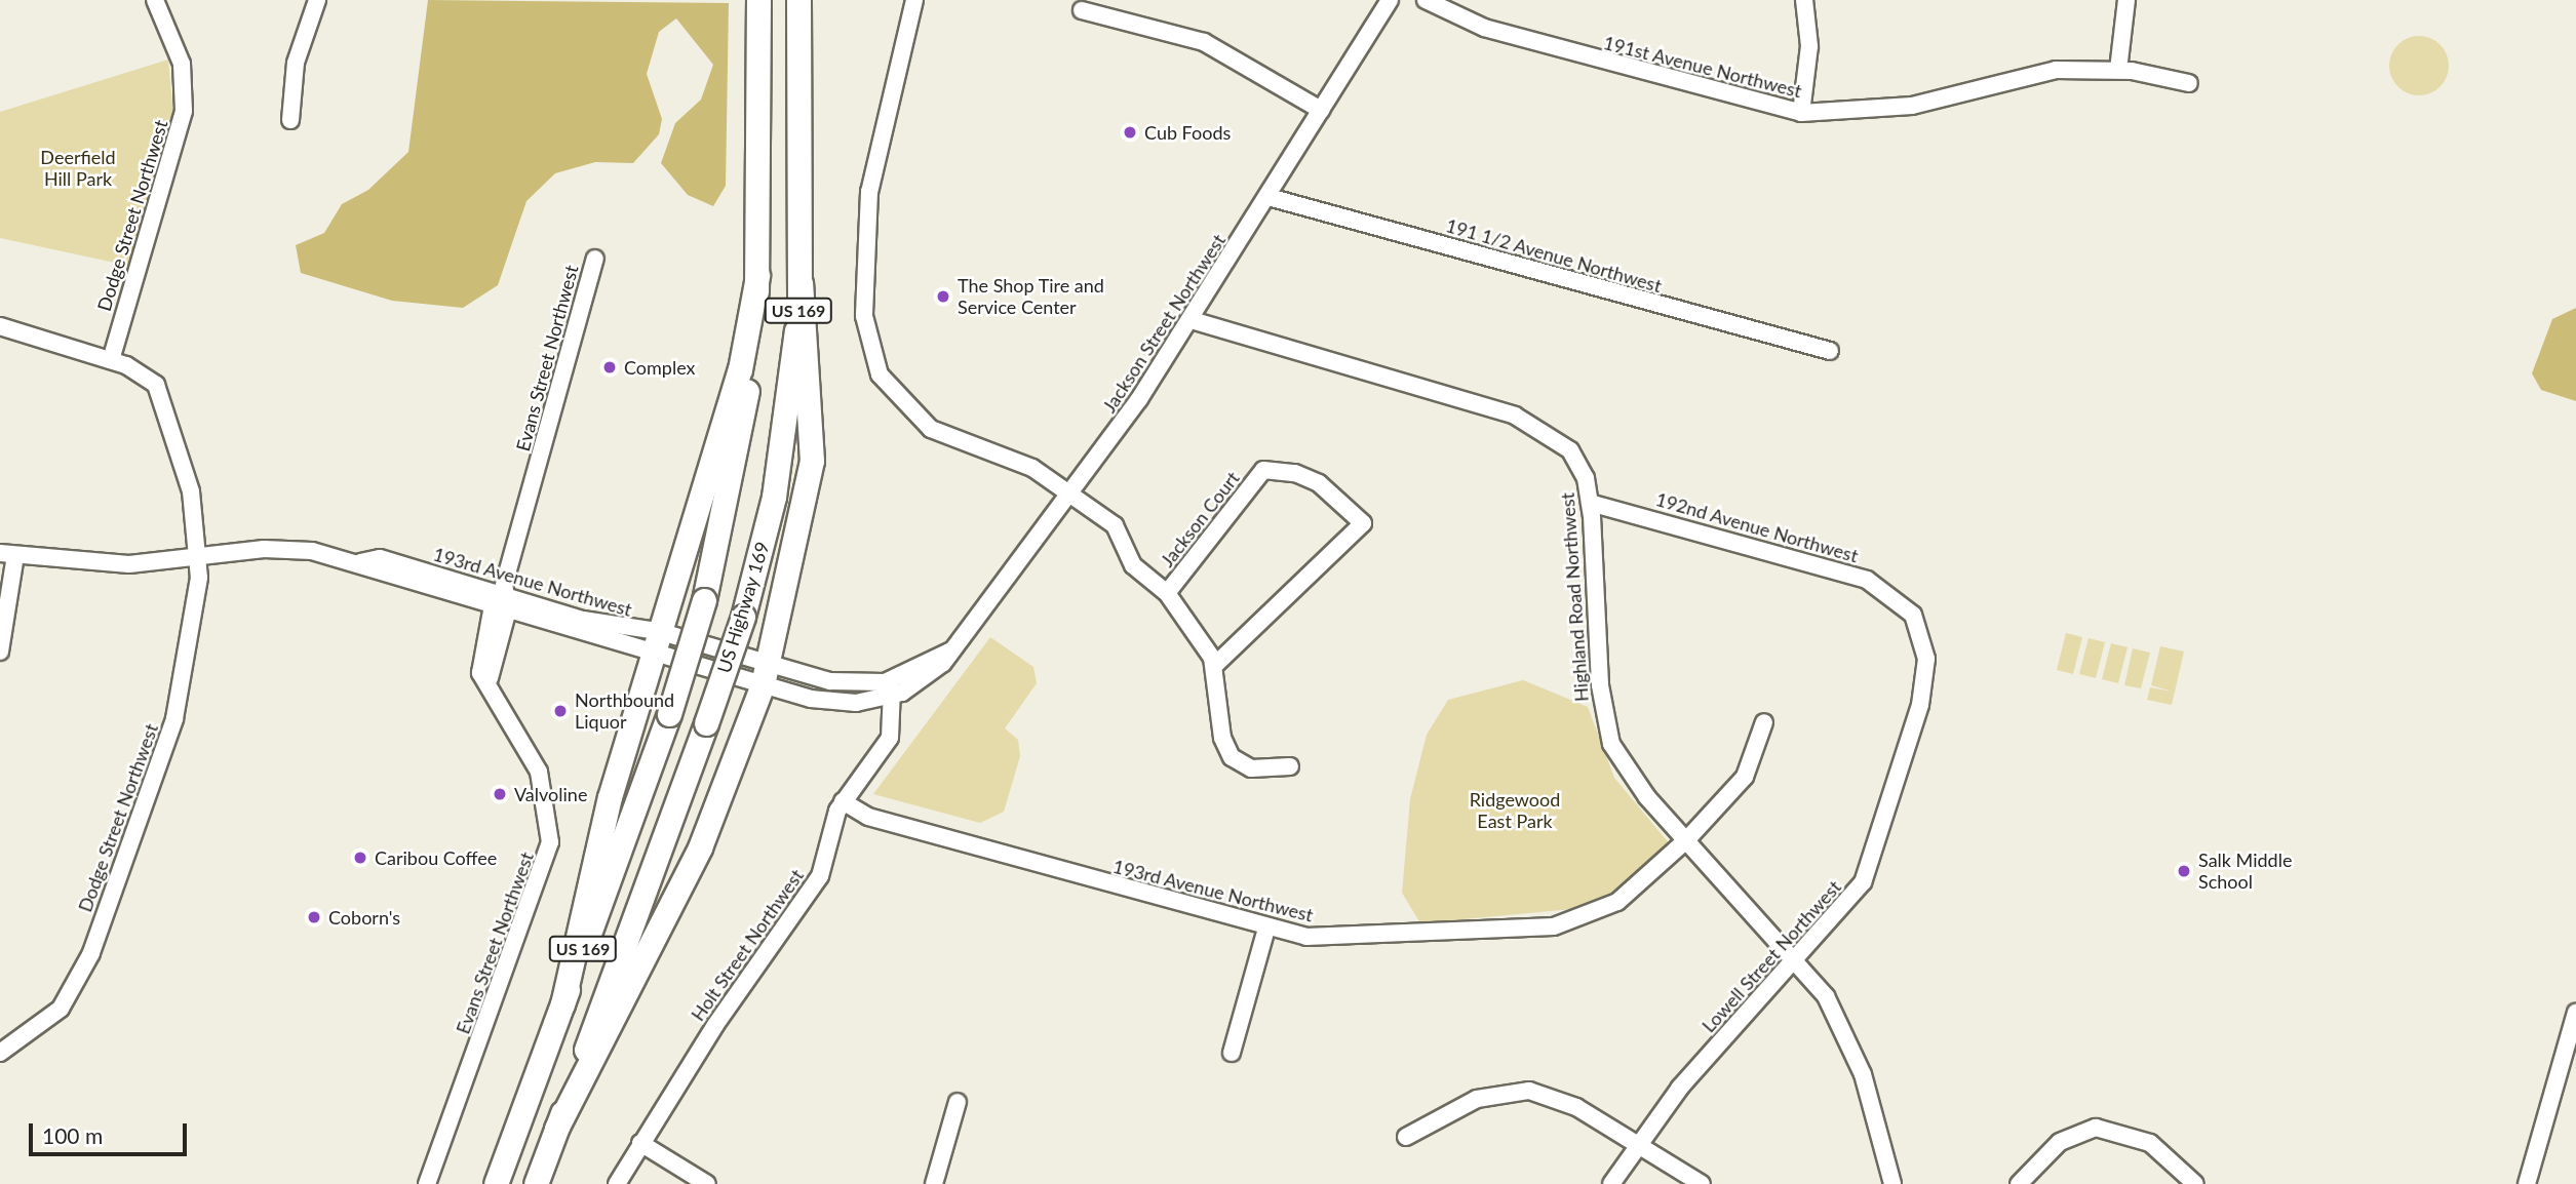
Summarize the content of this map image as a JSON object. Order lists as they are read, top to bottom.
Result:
{
  "streets": {
    "highway": ["US 169", "US Highway 169"],
    "street": [
      "191st Avenue Northwest",
      "Dodge Street Northwest",
      "191 1/2 Avenue Northwest",
      "Jackson Street Northwest",
      "Evans Street Northwest",
      "Jackson Court",
      "192nd Avenue Northwest",
      "193rd Avenue Northwest",
      "Highland Road Northwest",
      "Holt Street Northwest",
      "Lowell Street Northwest"
    ]
  },
  "crossings": [
    ["Dodge Street Northwest", "193rd Avenue Northwest"],
    ["191 1/2 Avenue Northwest", "Jackson Street Northwest"],
    ["Jackson Street Northwest", "193rd Avenue Northwest"],
    ["Jackson Street Northwest", "Highland Road Northwest"],
    ["Jackson Street Northwest", "Holt Street Northwest"],
    ["Evans Street Northwest", "193rd Avenue Northwest"],
    ["192nd Avenue Northwest", "Highland Road Northwest"],
    ["192nd Avenue Northwest", "Lowell Street Northwest"],
    ["193rd Avenue Northwest", "Highland Road Northwest"],
    ["193rd Avenue Northwest", "Holt Street Northwest"],
    ["Highland Road Northwest", "Lowell Street Northwest"]
  ],
  "parks": ["Deerfield Hill Park", "Ridgewood East Park"],
  "places": [
    "Cub Foods",
    "The Shop Tire and Service Center",
    "Complex",
    "Northbound Liquor",
    "Valvoline",
    "Caribou Coffee",
    "Salk Middle School",
    "Coborn's"
  ],
  "scale_bar": "100 m"
}
